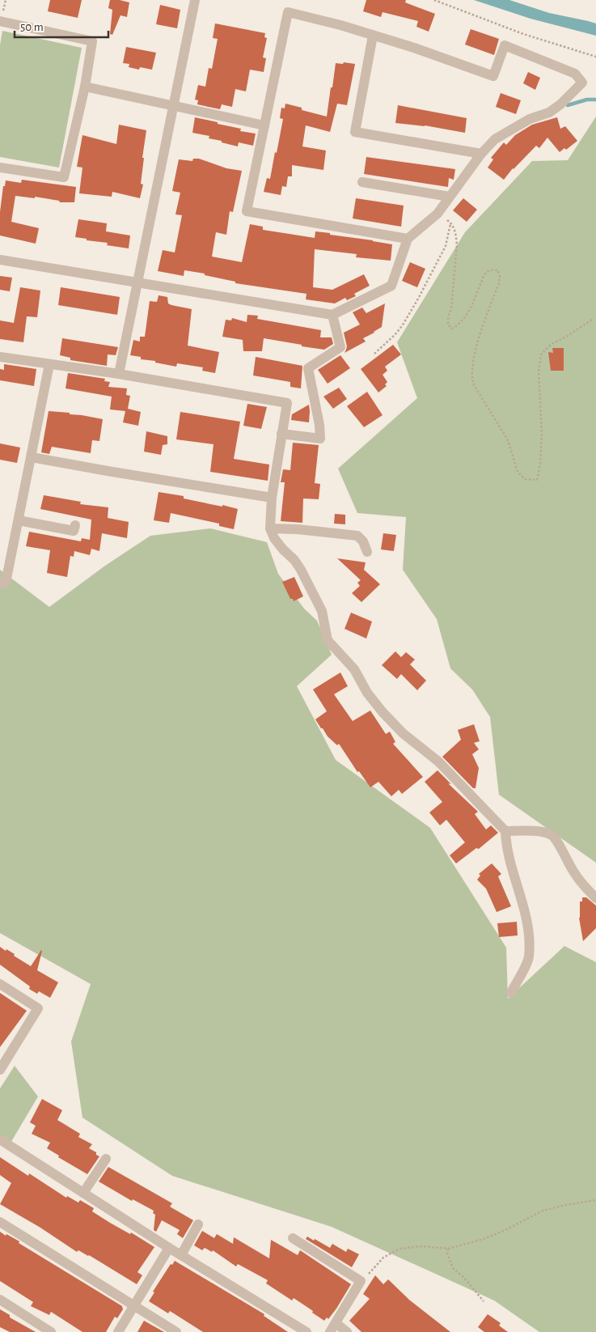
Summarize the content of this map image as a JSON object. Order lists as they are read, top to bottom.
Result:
{
  "scale_bar": "50 m"
}
